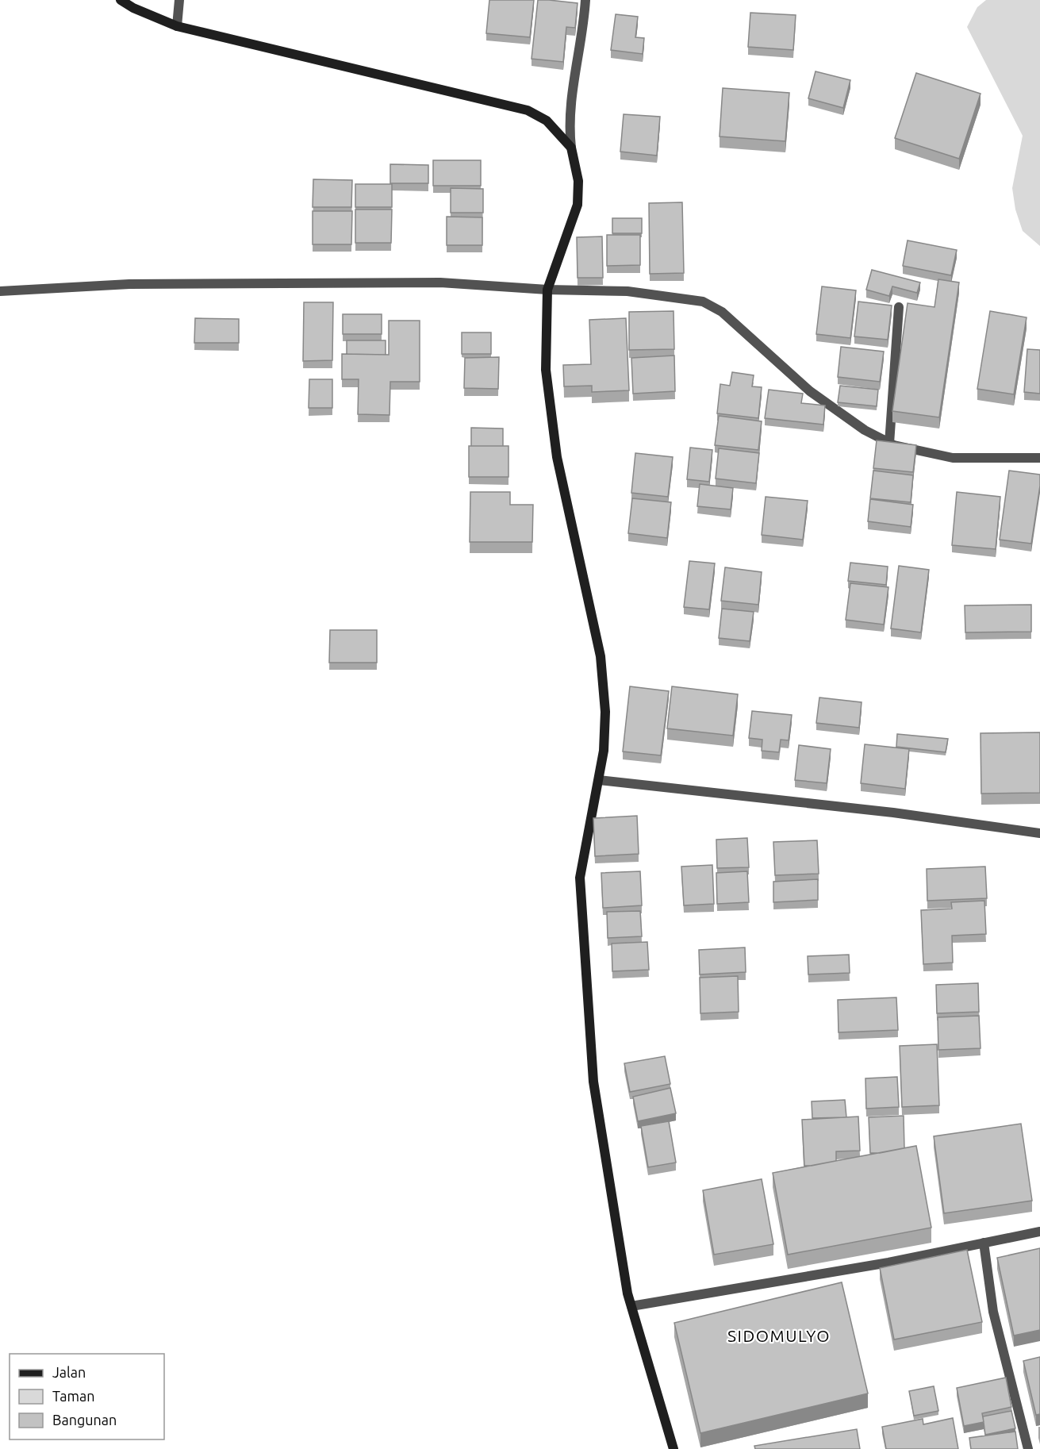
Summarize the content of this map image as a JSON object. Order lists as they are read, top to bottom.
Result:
{
  "districts": ["SIDOMULYO"],
  "legend": ["Jalan", "Taman", "Bangunan"]
}
